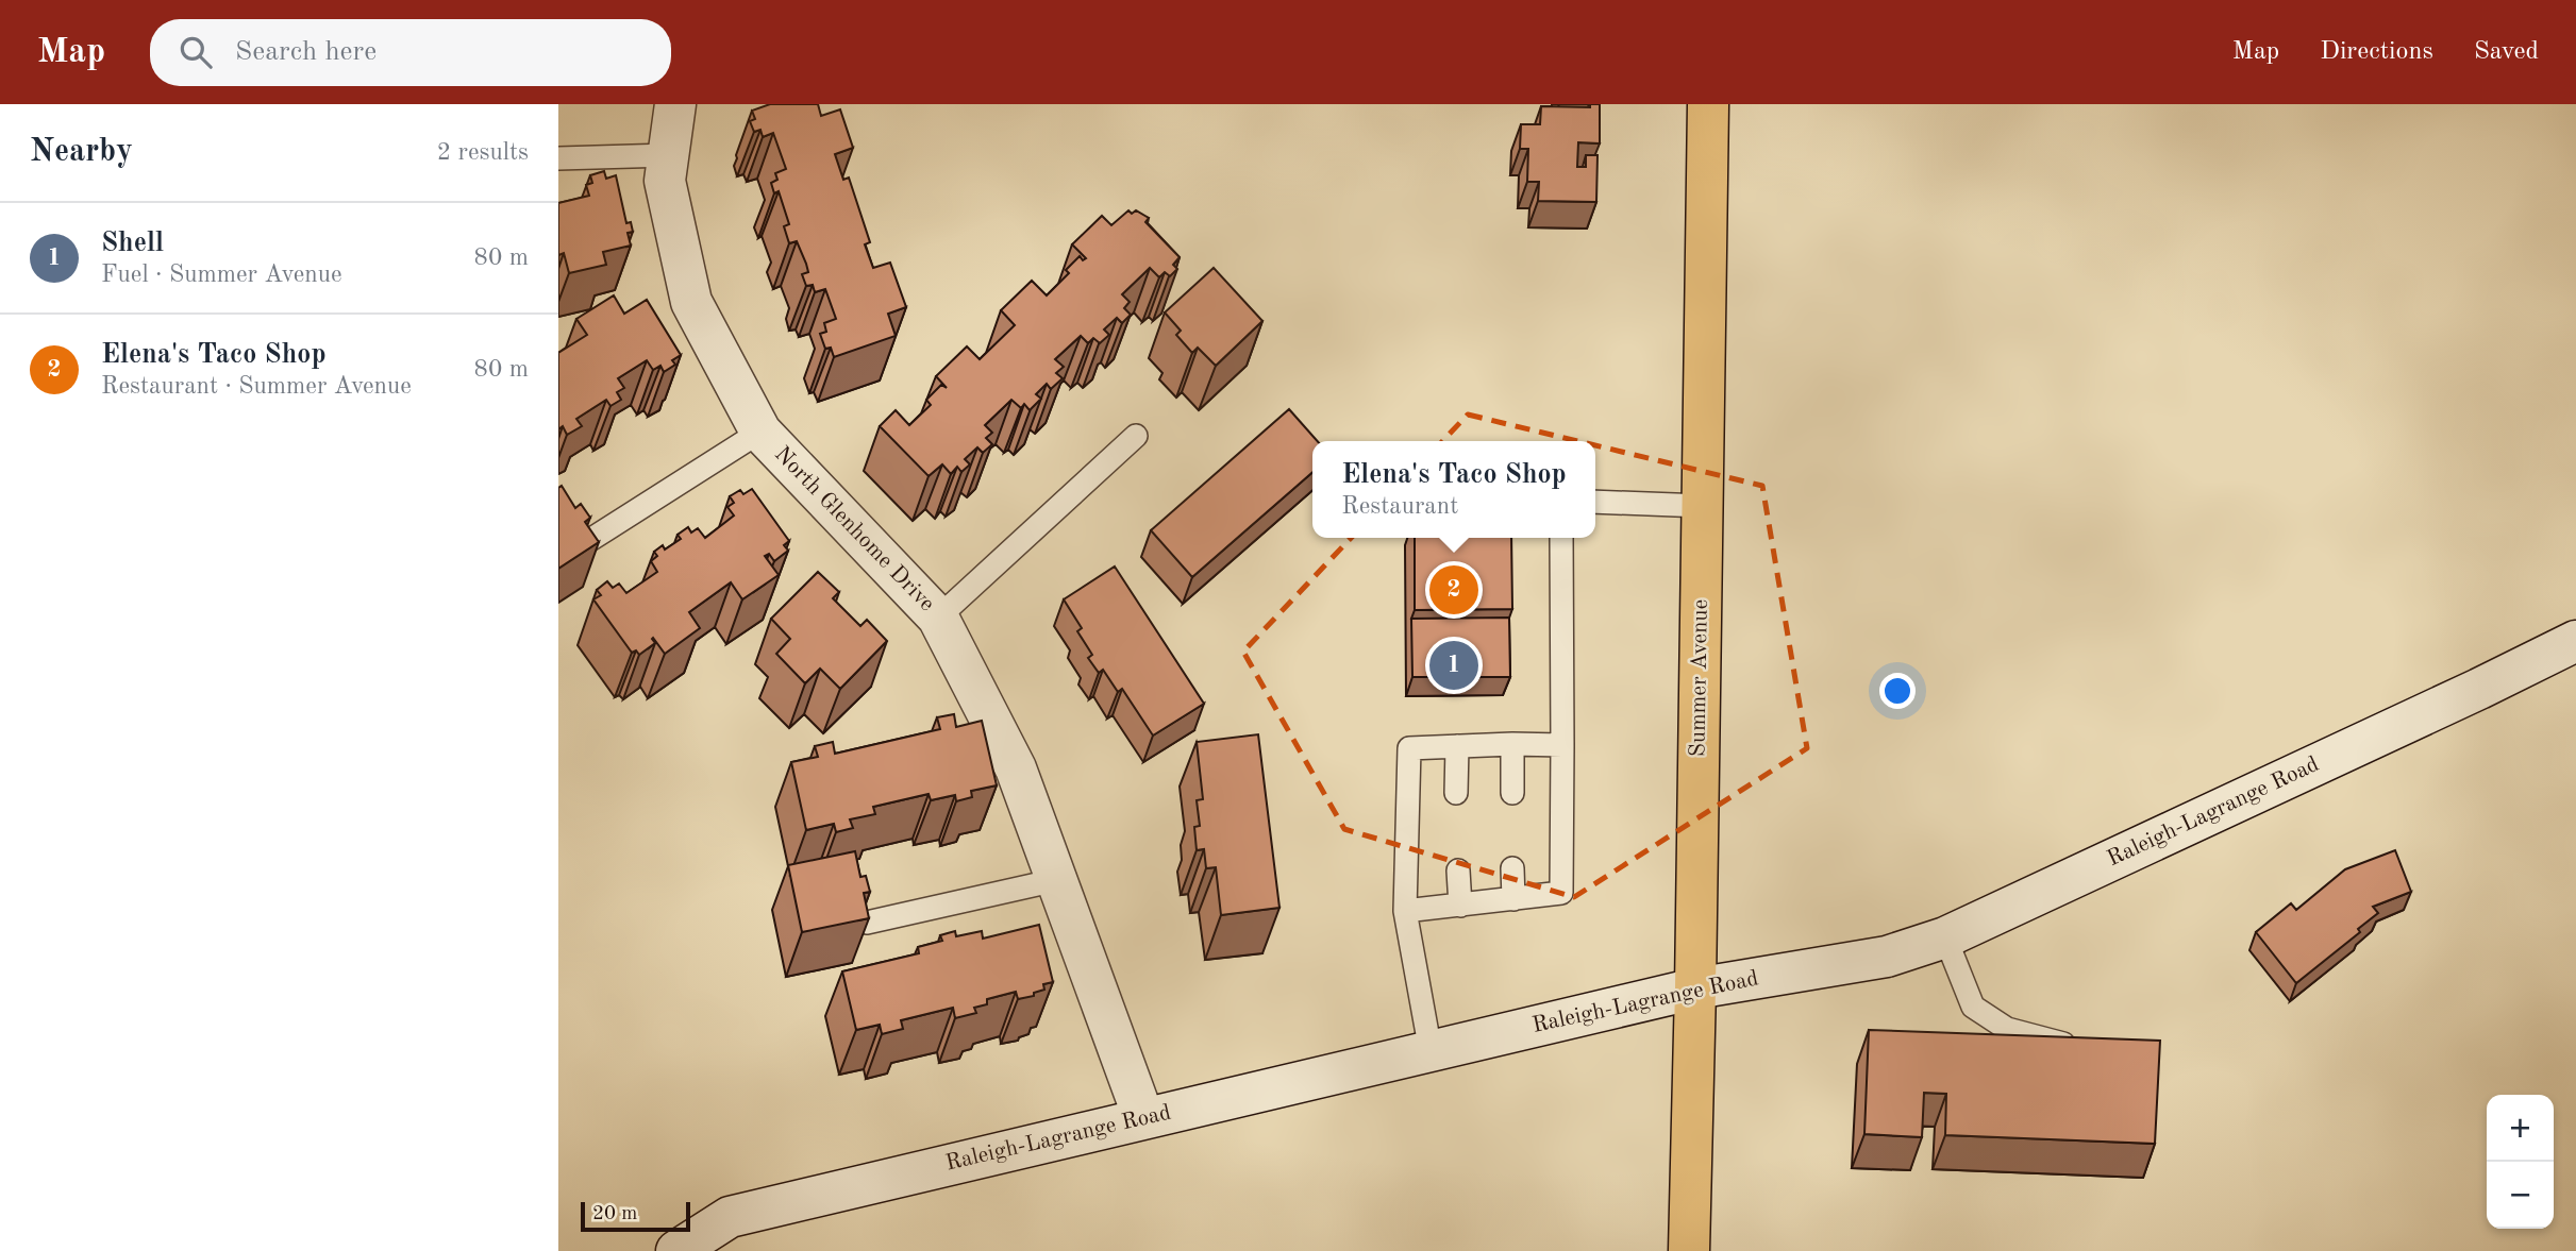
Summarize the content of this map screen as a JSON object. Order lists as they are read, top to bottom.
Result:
{
  "streets": {
    "main road": ["North Glenhome Drive", "Summer Avenue", "Raleigh-Lagrange Road"]
  },
  "crossings": [
    ["North Glenhome Drive", "Raleigh-Lagrange Road"],
    ["Summer Avenue", "Raleigh-Lagrange Road"]
  ],
  "scale_bar": "20 m",
  "page": {
    "header": "Map",
    "search": "Search here",
    "nav": ["Map", "Directions", "Saved"],
    "heading": ["Nearby", "2 results"],
    "list": [
      {
        "mark": "1",
        "name": "Shell",
        "note": "Fuel · Summer Avenue",
        "value": "80 m"
      },
      {
        "mark": "2",
        "name": "Elena's Taco Shop",
        "note": "Restaurant · Summer Avenue",
        "value": "80 m"
      }
    ],
    "popup": ["Elena's Taco Shop", "Restaurant"],
    "pins": ["2", "1"],
    "map_buttons": ["+", "−"],
    "scale": "20 m"
  }
}
